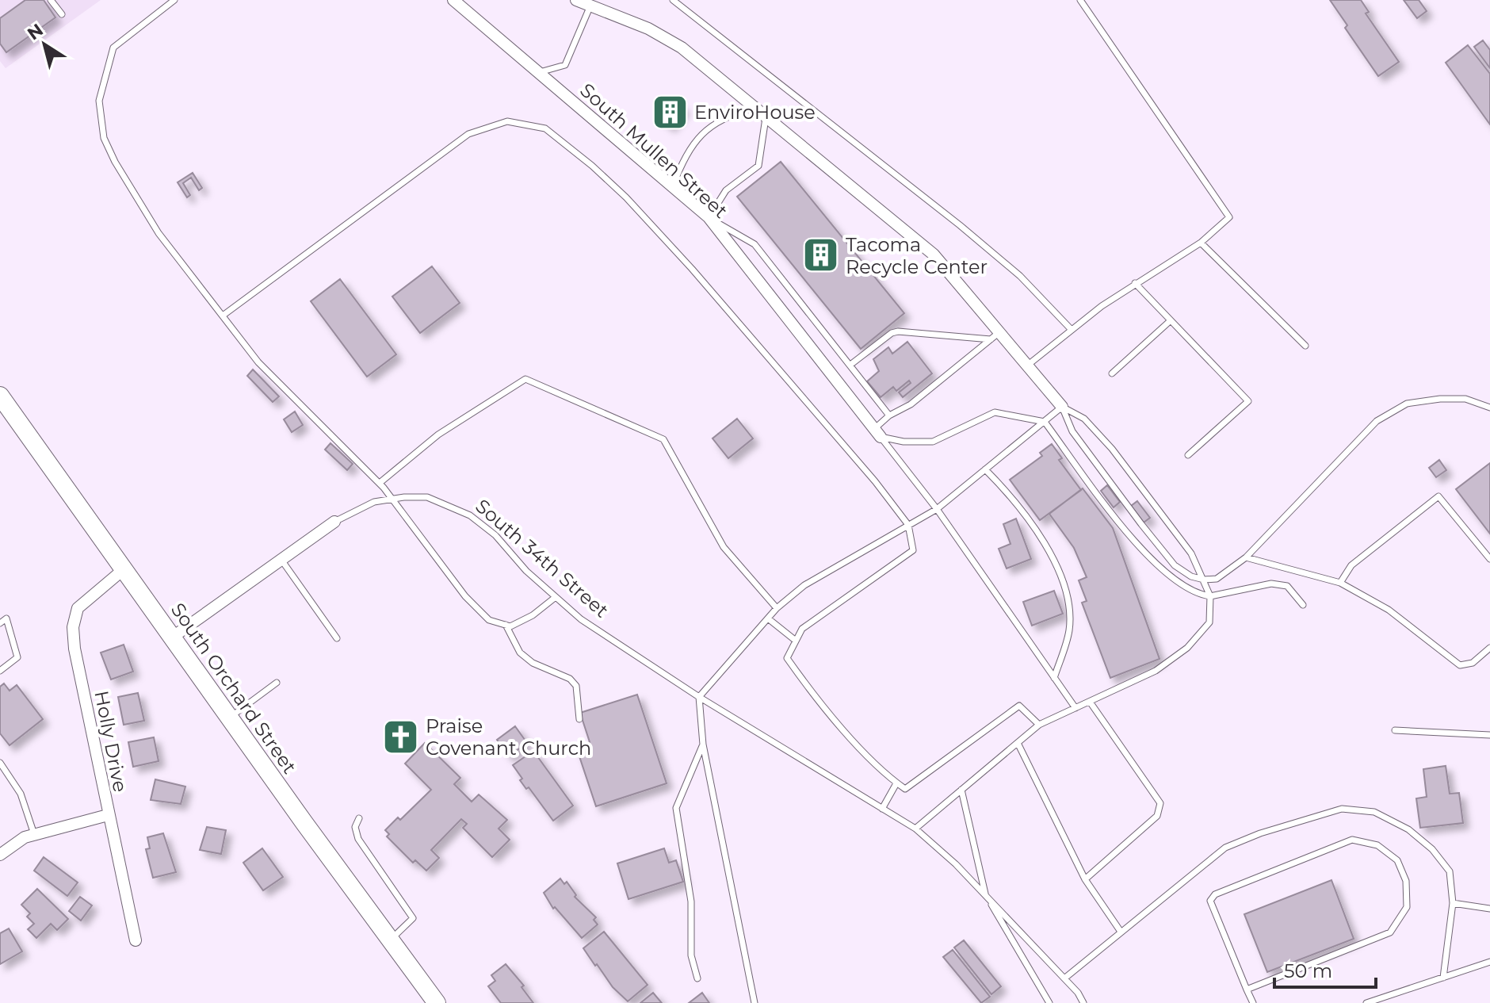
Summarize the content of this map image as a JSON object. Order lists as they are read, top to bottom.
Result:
{
  "streets": {
    "main road": ["South Orchard Street"],
    "street": ["South Mullen Street", "South 34th Street", "Holly Drive"]
  },
  "crossings": [
    ["South 34th Street", "South Orchard Street"],
    ["South Orchard Street", "Holly Drive"]
  ],
  "places": {
    "building": ["EnviroHouse", "Tacoma Recycle Center"],
    "church": ["Praise Covenant Church"]
  },
  "scale_bar": "50 m",
  "north": "top left"
}
